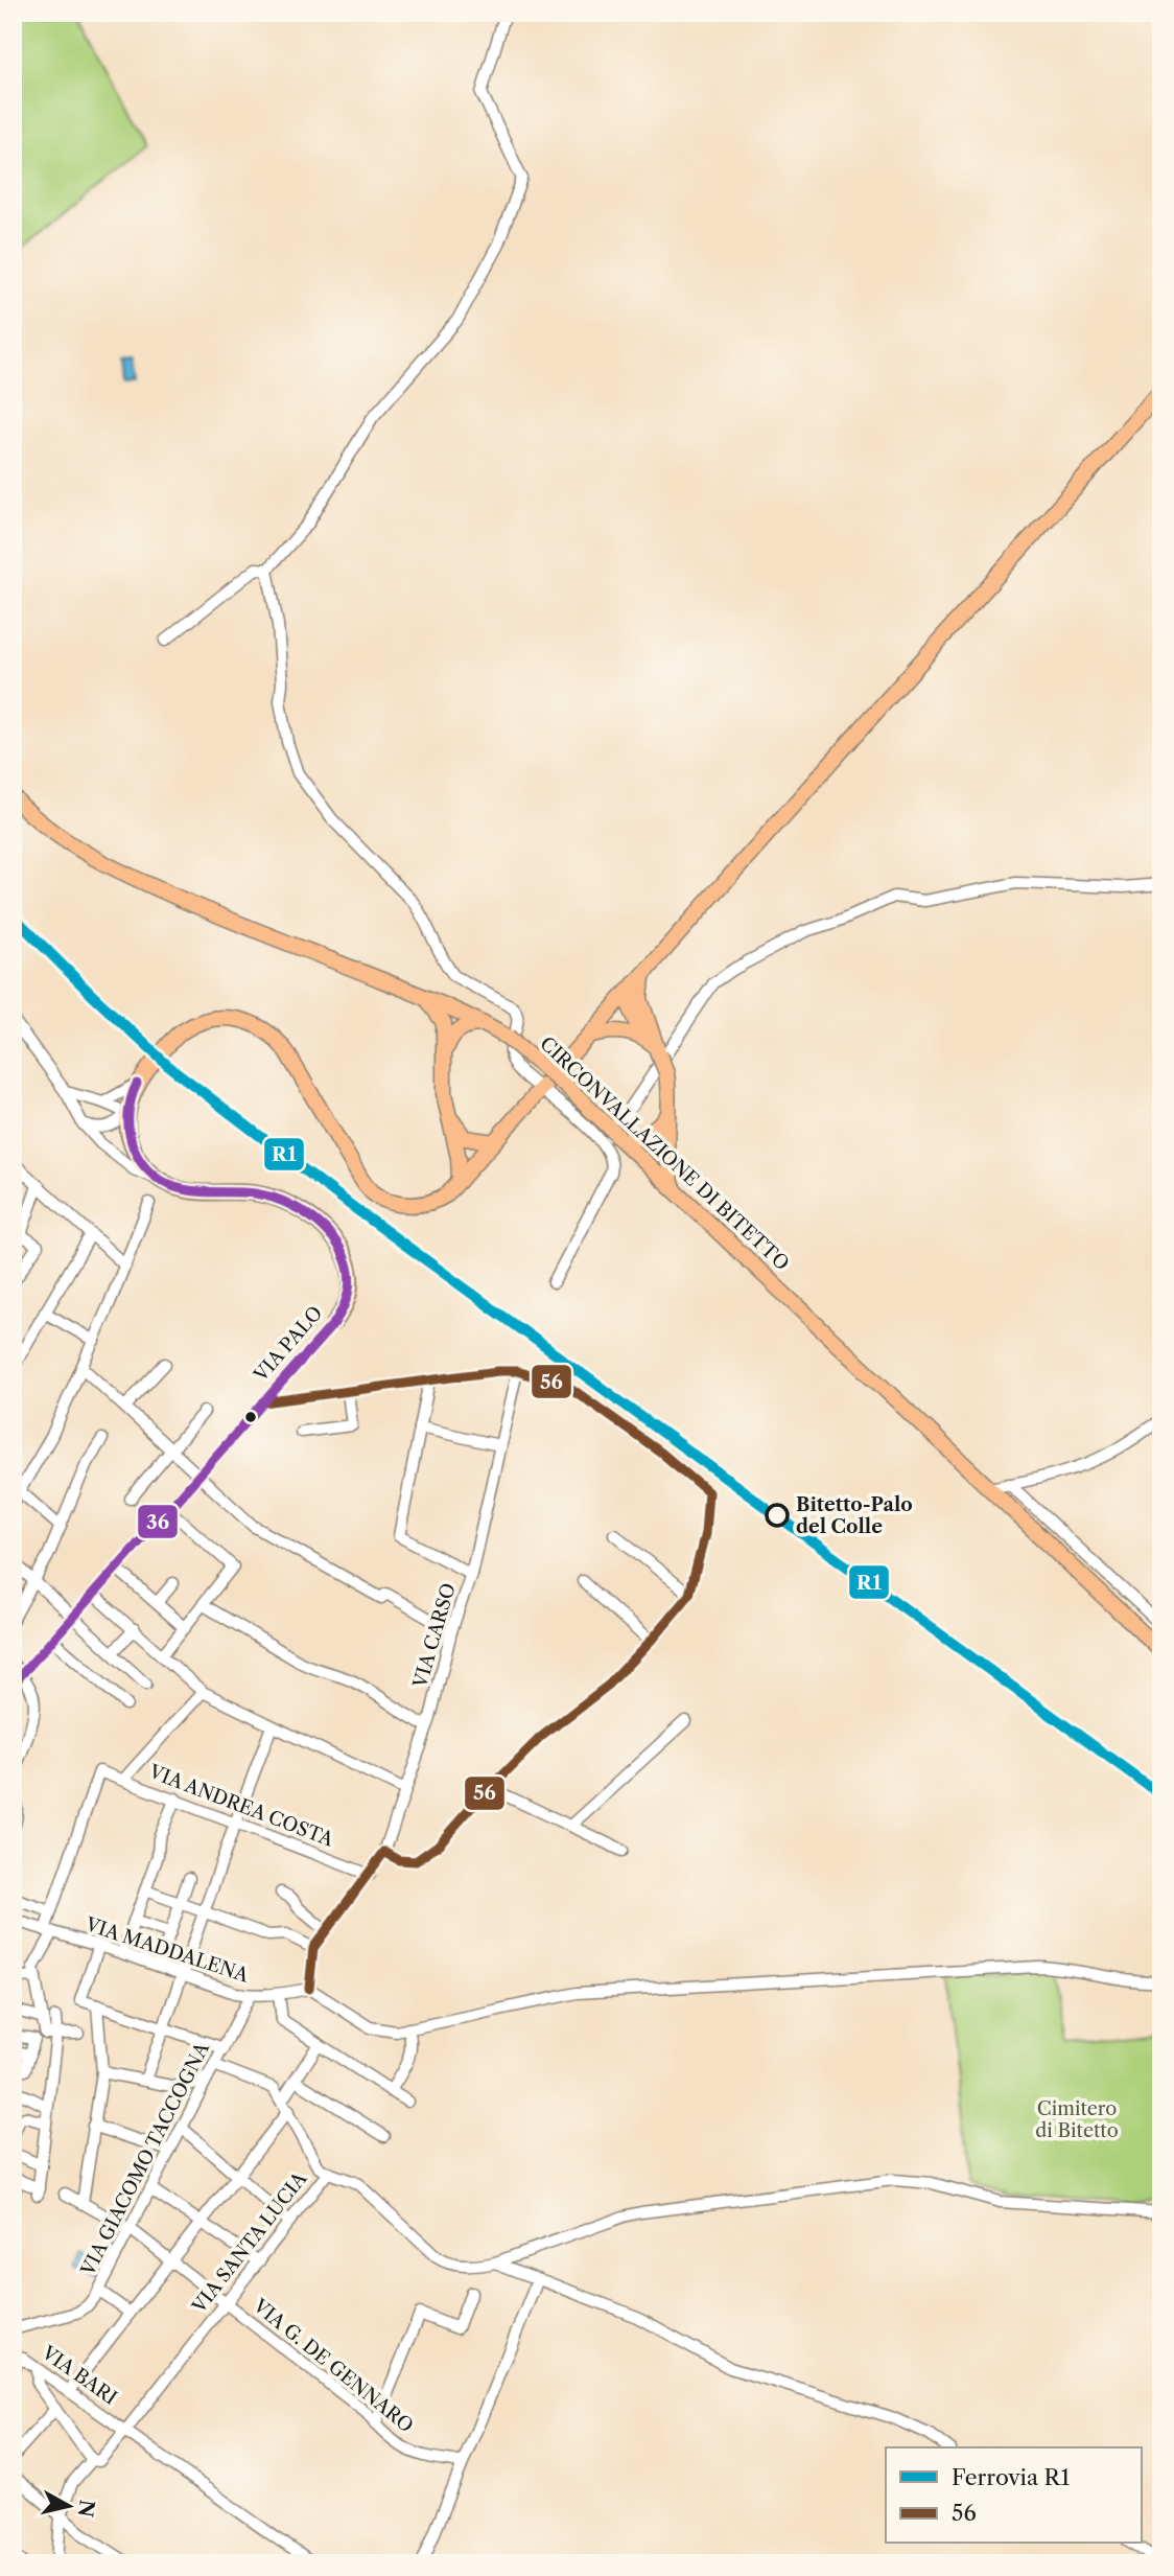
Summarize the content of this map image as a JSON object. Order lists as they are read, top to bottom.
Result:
{
  "streets": {
    "main road": ["CIRCONVALLAZIONE DI BITETTO", "VIA PALO"],
    "street": [
      "VIA CARSO",
      "VIA ANDREA COSTA",
      "VIA MADDALENA",
      "VIA GIACOMO TACCOGNA",
      "VIA SANTA LUCIA",
      "VIA G. DE GENNARO",
      "VIA BARI"
    ]
  },
  "crossings": [
    ["VIA CARSO", "VIA ANDREA COSTA"],
    ["VIA MADDALENA", "VIA GIACOMO TACCOGNA"],
    ["VIA GIACOMO TACCOGNA", "VIA SANTA LUCIA"],
    ["VIA GIACOMO TACCOGNA", "VIA G. DE GENNARO"],
    ["VIA SANTA LUCIA", "VIA G. DE GENNARO"],
    ["VIA SANTA LUCIA", "VIA BARI"]
  ],
  "parks": ["Cimitero di Bitetto"],
  "places": ["Bitetto-Palo del Colle"],
  "lines": ["rail line R1", "transit line 36", "transit line 56"],
  "legend": ["Ferrovia R1", "56"],
  "north": "right"
}
